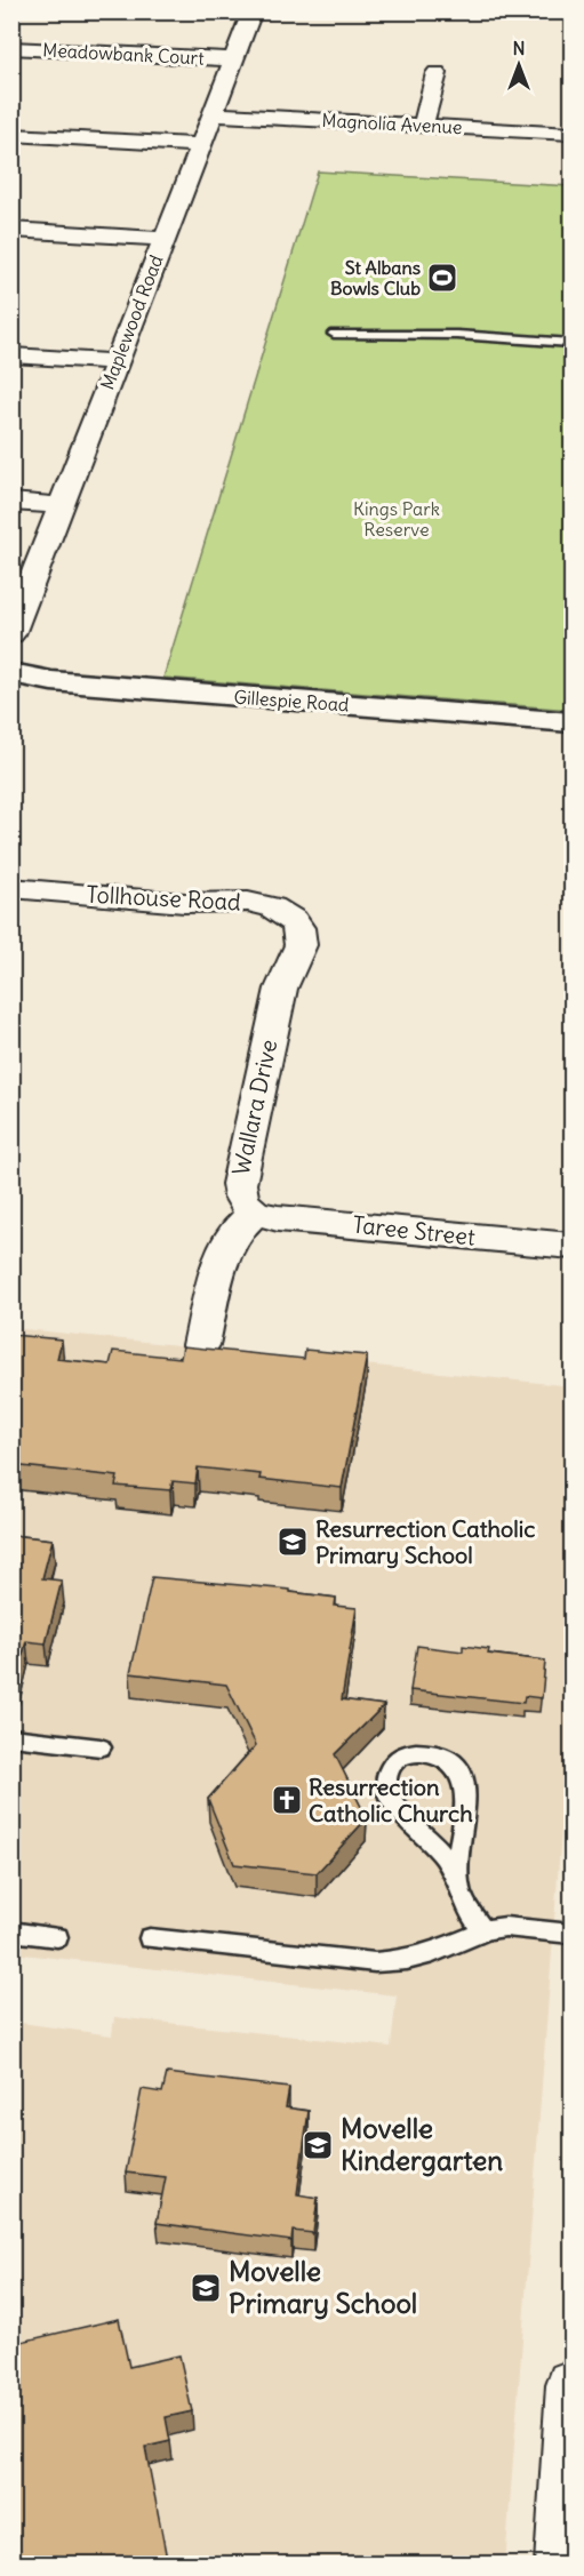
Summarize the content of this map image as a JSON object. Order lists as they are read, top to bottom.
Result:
{
  "streets": {
    "street": [
      "Meadowbank Court",
      "Magnolia Avenue",
      "Maplewood Road",
      "Gillespie Road",
      "Tollhouse Road",
      "Wallara Drive",
      "Taree Street"
    ]
  },
  "crossings": [
    ["Meadowbank Court", "Maplewood Road"],
    ["Magnolia Avenue", "Maplewood Road"],
    ["Tollhouse Road", "Wallara Drive"],
    ["Wallara Drive", "Taree Street"]
  ],
  "parks": ["Kings Park Reserve"],
  "places": {
    "sports": ["St Albans Bowls Club"],
    "school or university": ["Resurrection Catholic Primary School", "Movelle Kindergarten", "Movelle Primary School"],
    "church": ["Resurrection Catholic Church"]
  },
  "north": "top"
}
